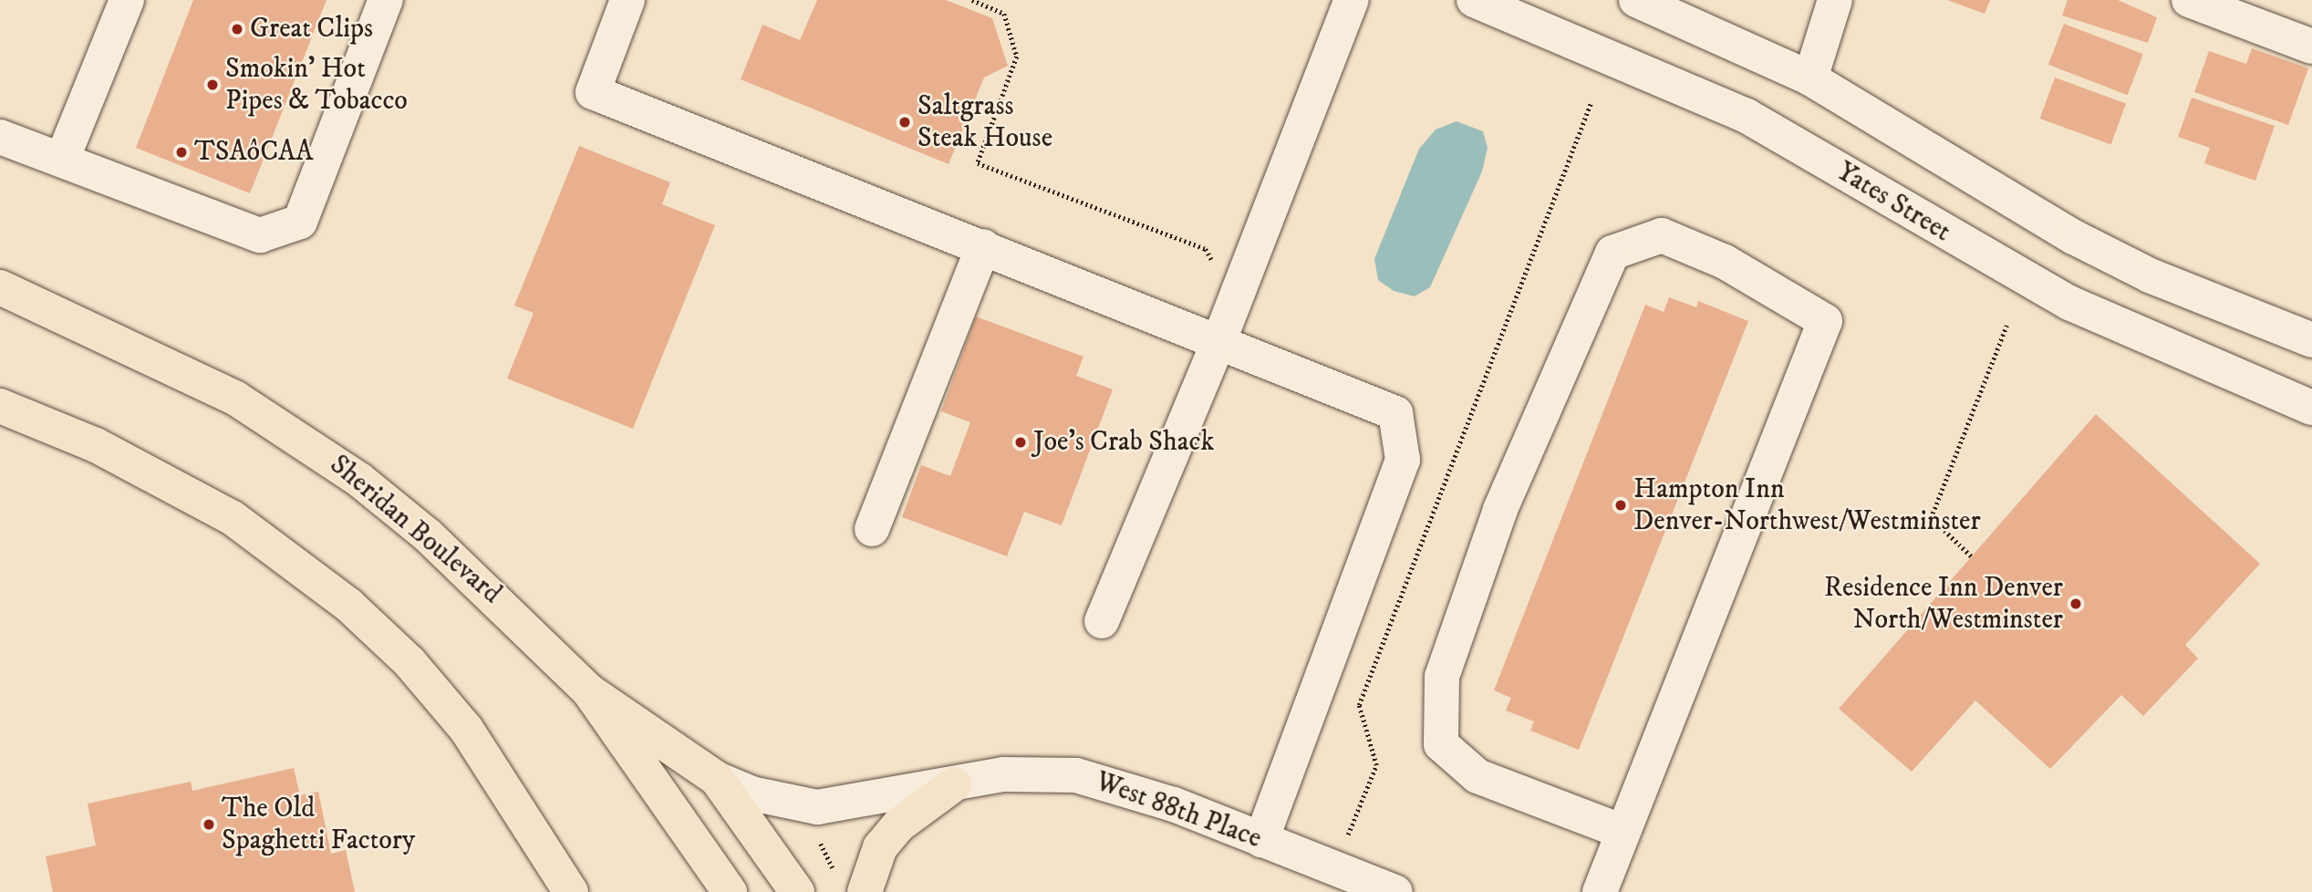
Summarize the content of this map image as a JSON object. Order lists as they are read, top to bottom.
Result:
{
  "streets": {
    "main road": ["Sheridan Boulevard"],
    "street": ["Yates Street", "West 88th Place"]
  },
  "places": [
    "Great Clips",
    "Smokin' Hot Pipes & Tobacco",
    "Saltgrass Steak House",
    "TSAôCAA",
    "Joe's Crab Shack",
    "Hampton Inn Denver-Northwest/Westminster",
    "Residence Inn Denver North/Westminster",
    "The Old Spaghetti Factory"
  ]
}
